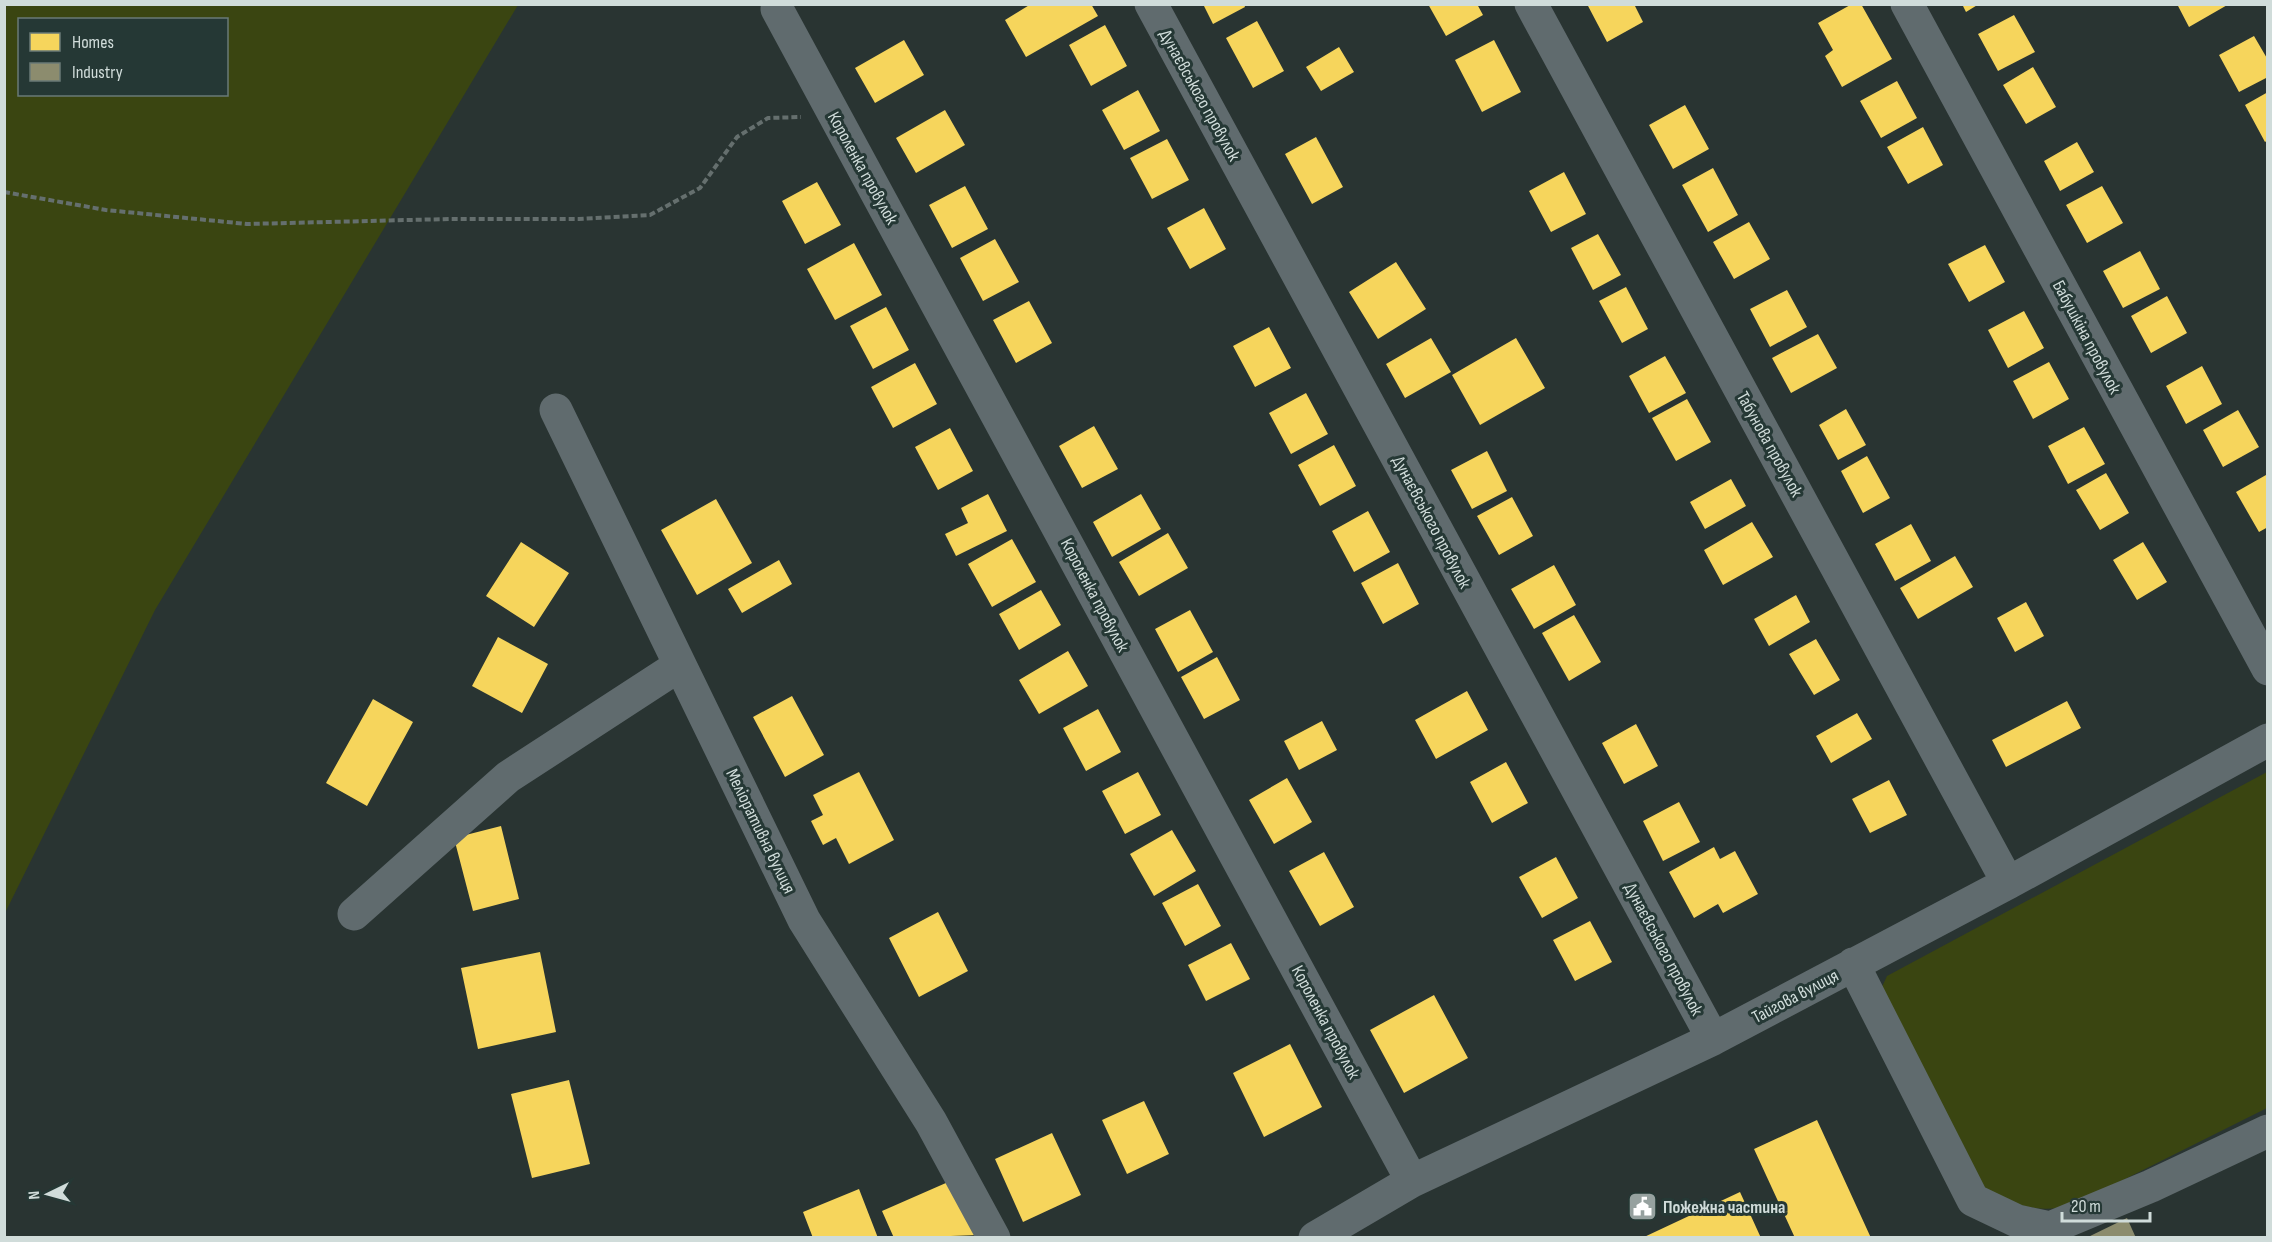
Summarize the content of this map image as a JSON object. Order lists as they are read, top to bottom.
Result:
{
  "streets": {
    "street": [
      "Дунаєвського провулок",
      "Короленка провулок",
      "Бабушкіна провулок",
      "Табунова провулок",
      "Меліоративна вулиця",
      "Тайгова вулиця"
    ]
  },
  "crossings": [
    ["Дунаєвського провулок", "Тайгова вулиця"],
    ["Короленка провулок", "Тайгова вулиця"],
    ["Табунова провулок", "Тайгова вулиця"]
  ],
  "places": {
    "public building": ["Пожежна частина"]
  },
  "legend": ["Homes", "Industry"],
  "scale_bar": "20 m",
  "north": "left"
}
